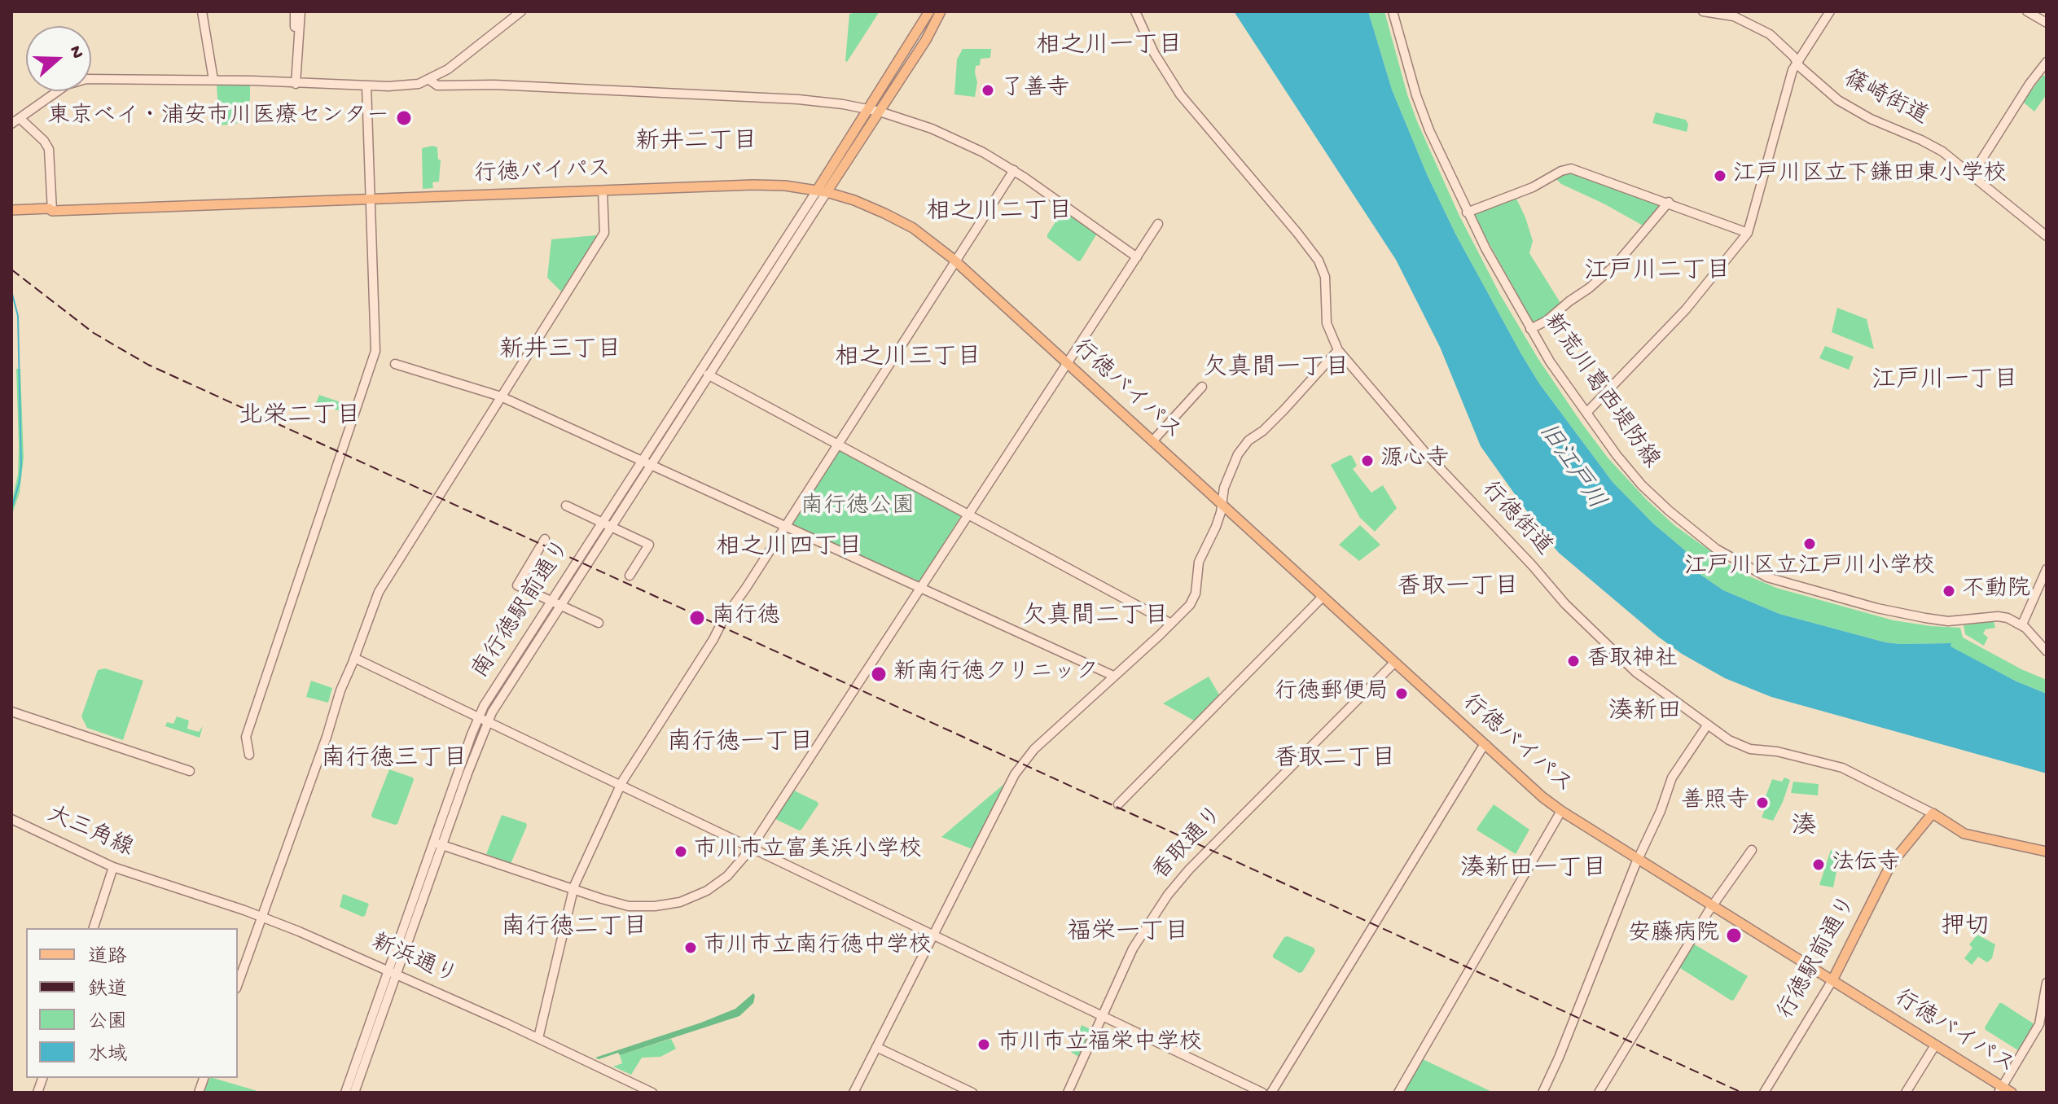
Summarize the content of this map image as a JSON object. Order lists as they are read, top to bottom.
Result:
{
  "streets": {
    "main road": ["行徳バイパス", "行徳街道", "行徳駅前通り"],
    "street": [
      "篠崎街道",
      "新荒川葛西堤防線",
      "南行徳駅前通り",
      "大三角線",
      "香取通り",
      "新浜通り"
    ]
  },
  "crossings": [
    ["行徳バイパス", "南行徳駅前通り"],
    ["行徳バイパス", "香取通り"],
    ["行徳バイパス", "行徳駅前通り"],
    ["行徳街道", "行徳駅前通り"],
    ["南行徳駅前通り", "新浜通り"],
    ["大三角線", "新浜通り"]
  ],
  "districts": [
    "相之川一丁目",
    "新井二丁目",
    "相之川二丁目",
    "江戸川二丁目",
    "新井三丁目",
    "相之川三丁目",
    "欠真間一丁目",
    "江戸川一丁目",
    "北栄二丁目",
    "相之川四丁目",
    "香取一丁目",
    "欠真間二丁目",
    "湊新田",
    "南行徳一丁目",
    "南行徳三丁目",
    "香取二丁目",
    "湊",
    "湊新田一丁目",
    "押切",
    "南行徳二丁目",
    "福栄一丁目"
  ],
  "water": ["旧江戸川"],
  "parks": ["南行徳公園"],
  "places": [
    "了善寺",
    "東京ベイ・浦安市川医療センター",
    "江戸川区立下鎌田東小学校",
    "源心寺",
    "江戸川区立江戸川小学校",
    "不動院",
    "南行徳",
    "香取神社",
    "新南行徳クリニック",
    "行徳郵便局",
    "善照寺",
    "市川市立富美浜小学校",
    "法伝寺",
    "安藤病院",
    "市川市立南行徳中学校",
    "市川市立福栄中学校"
  ],
  "legend": [
    "道路",
    "鉄道",
    "公園",
    "水域"
  ],
  "north": "right"
}
